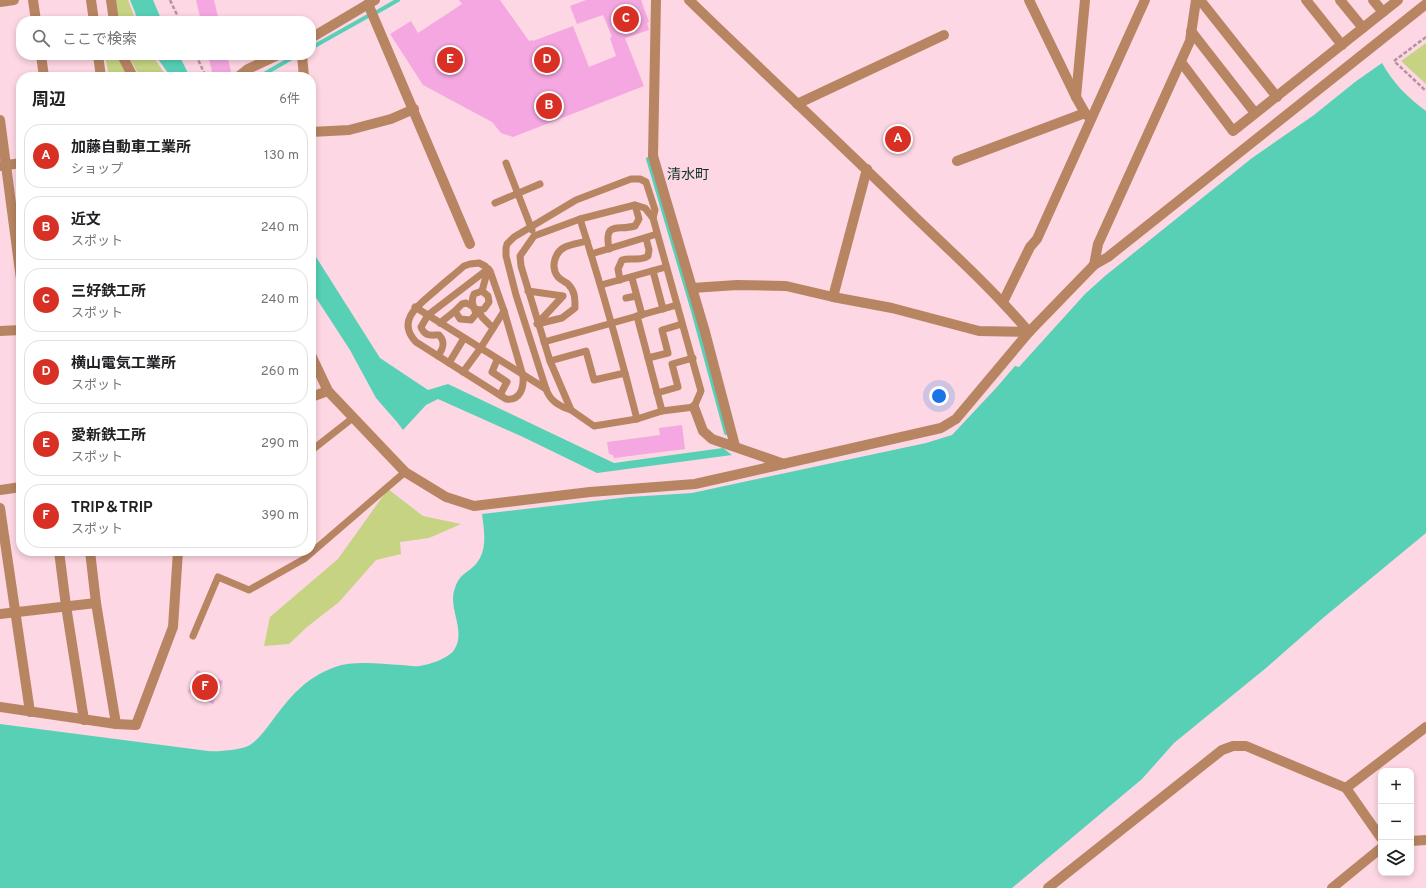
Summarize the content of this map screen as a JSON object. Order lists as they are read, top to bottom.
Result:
{
  "districts": ["清水町"],
  "page": {
    "pins": [
      "C",
      "D",
      "E",
      "B",
      "A",
      "F"
    ],
    "search": "ここで検索",
    "heading": ["周辺", "6件"],
    "list": [
      {
        "mark": "A",
        "name": "加藤自動車工業所",
        "note": "ショップ",
        "value": "130 m"
      },
      {
        "mark": "B",
        "name": "近文",
        "note": "スポット",
        "value": "240 m"
      },
      {
        "mark": "C",
        "name": "三好鉄工所",
        "note": "スポット",
        "value": "240 m"
      },
      {
        "mark": "D",
        "name": "横山電気工業所",
        "note": "スポット",
        "value": "260 m"
      },
      {
        "mark": "E",
        "name": "愛新鉄工所",
        "note": "スポット",
        "value": "290 m"
      },
      {
        "mark": "F",
        "name": "TRIP＆TRIP",
        "note": "スポット",
        "value": "390 m"
      }
    ],
    "map_buttons": ["+", "−"]
  }
}
